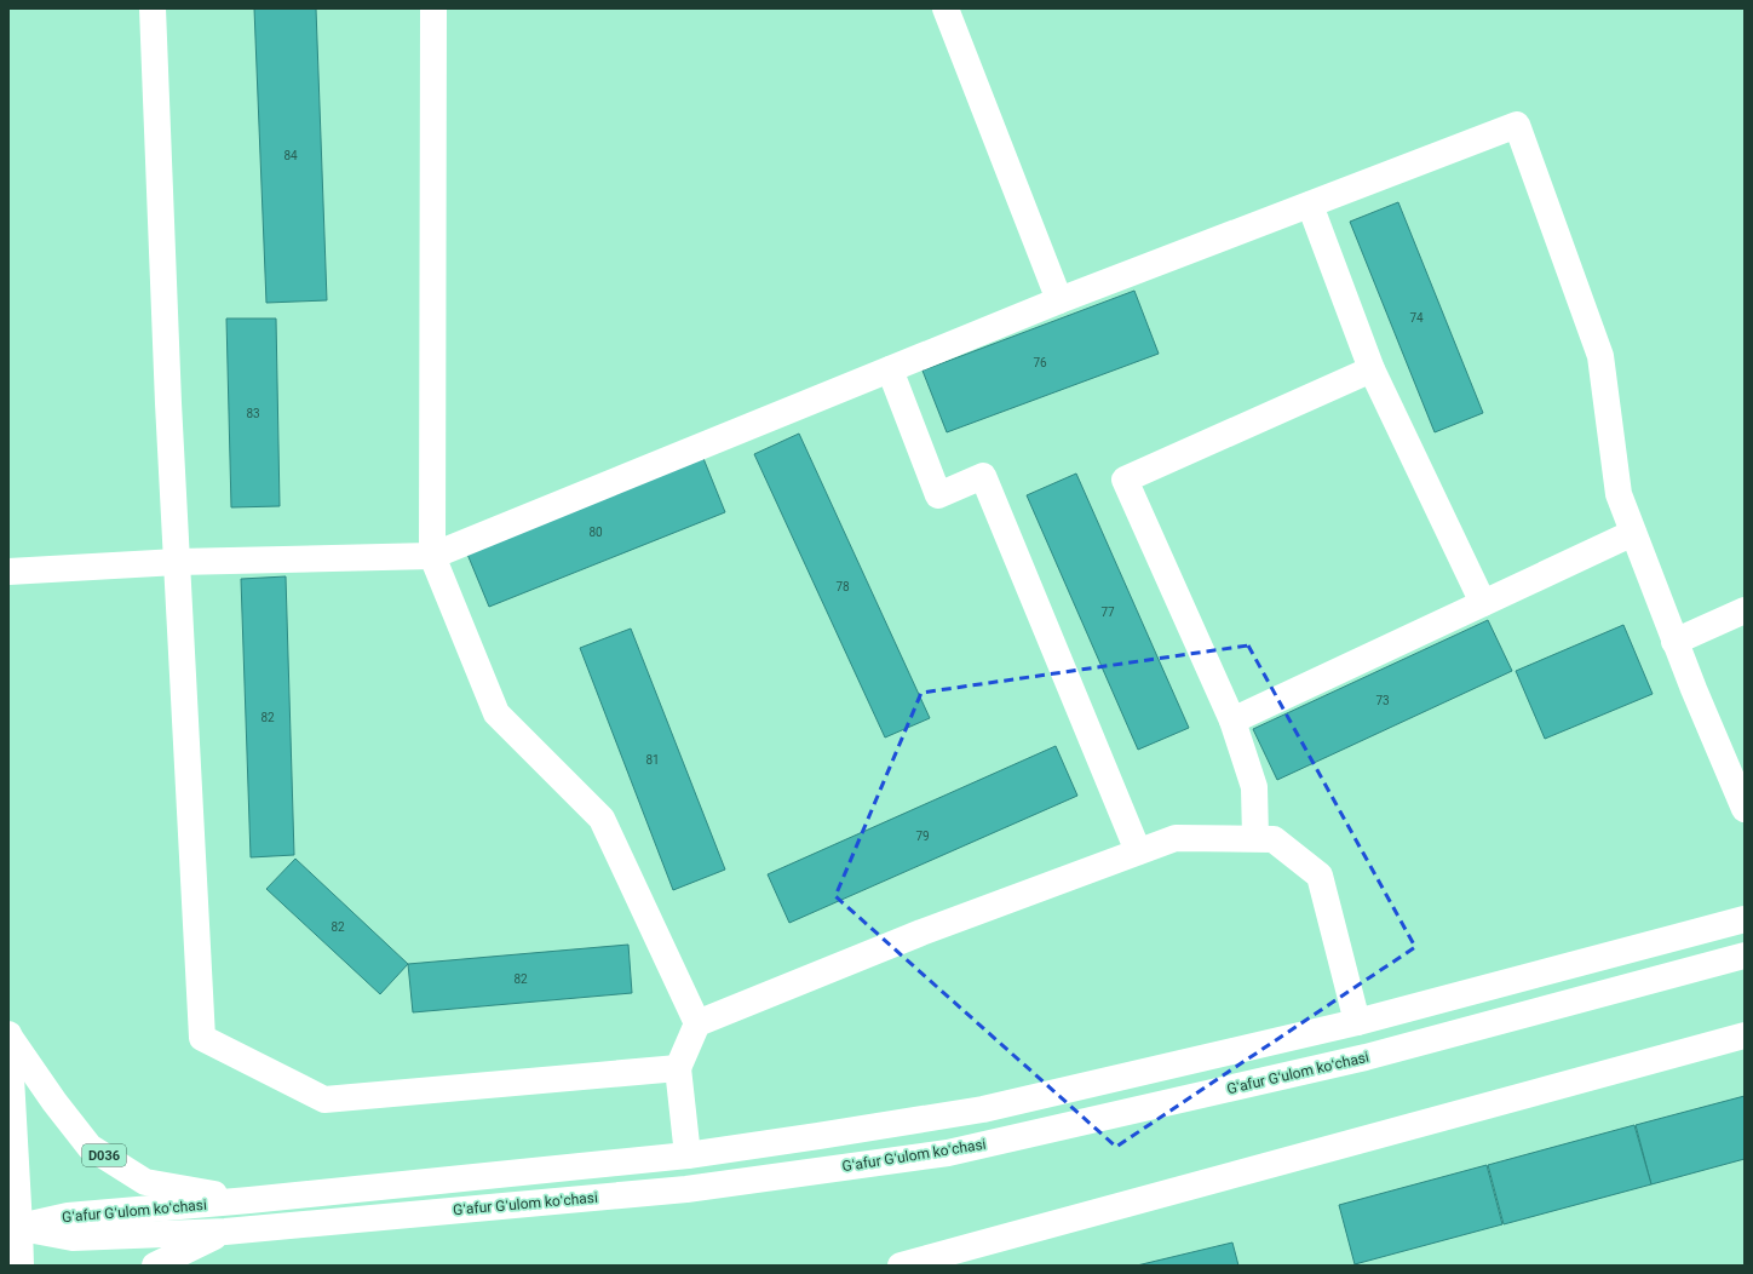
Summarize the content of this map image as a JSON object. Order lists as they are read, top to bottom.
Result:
{
  "streets": {
    "main road": ["Gʻafur Gʻulom koʻchasi", "D036"]
  },
  "crossings": [
    ["Gʻafur Gʻulom koʻchasi", "D036"]
  ],
  "house_numbers": [
    "84",
    "74",
    "76",
    "83",
    "80",
    "78",
    "77",
    "73",
    "82",
    "81",
    "79",
    "82",
    "82"
  ]
}
